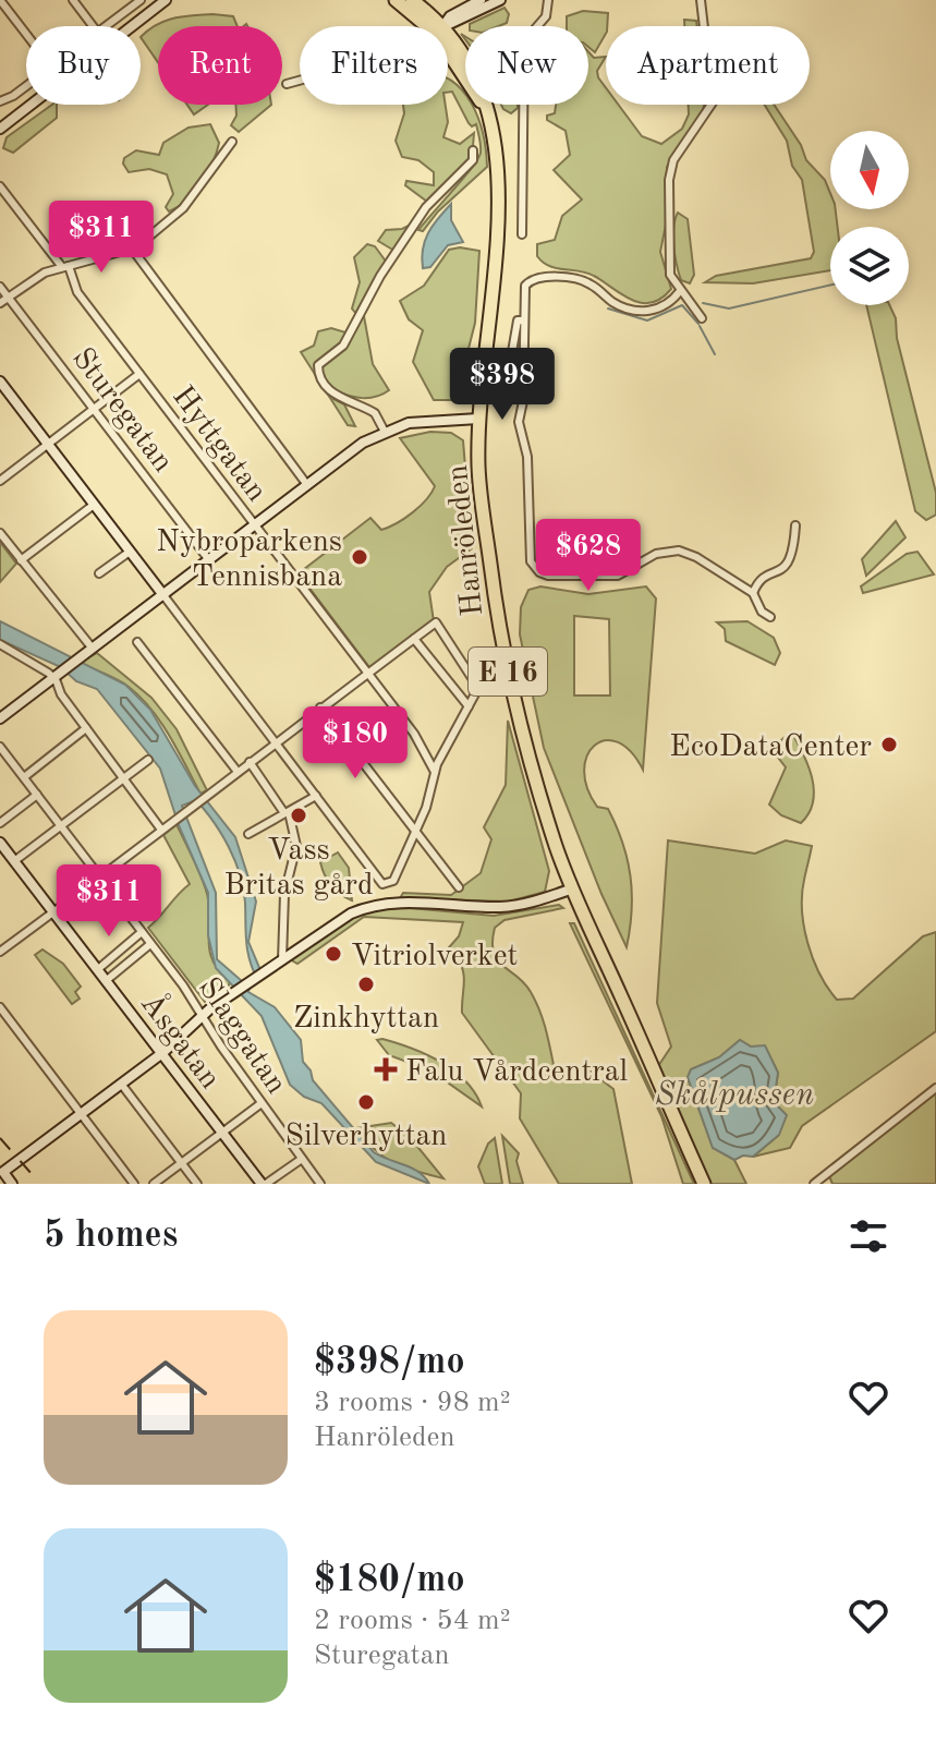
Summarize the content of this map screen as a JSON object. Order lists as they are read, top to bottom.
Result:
{
  "streets": {
    "highway": ["Hanröleden", "E 16"],
    "street": [
      "Sturegatan",
      "Hyttgatan",
      "Slaggatan",
      "Åsgatan"
    ]
  },
  "water": ["Skålpussen"],
  "places": {
    "other": [
      "Nybroparkens Tennisbana",
      "EcoDataCenter",
      "Vass Britas gård",
      "Vitriolverket",
      "Zinkhyttan",
      "Silverhyttan"
    ],
    "health": ["Falu Vårdcentral"]
  },
  "north": "bottom",
  "page": {
    "chip": [
      "Buy",
      "Rent",
      "Filters",
      "New",
      "Apartment"
    ],
    "price": [
      "$311",
      "$398",
      "$628",
      "$180",
      "$311"
    ],
    "heading": "5 homes",
    "list": [
      {
        "name": "$398/mo",
        "note": "3 rooms · 98 m² · Hanröleden"
      },
      {
        "name": "$180/mo",
        "note": "2 rooms · 54 m² · Sturegatan"
      }
    ]
  }
}
